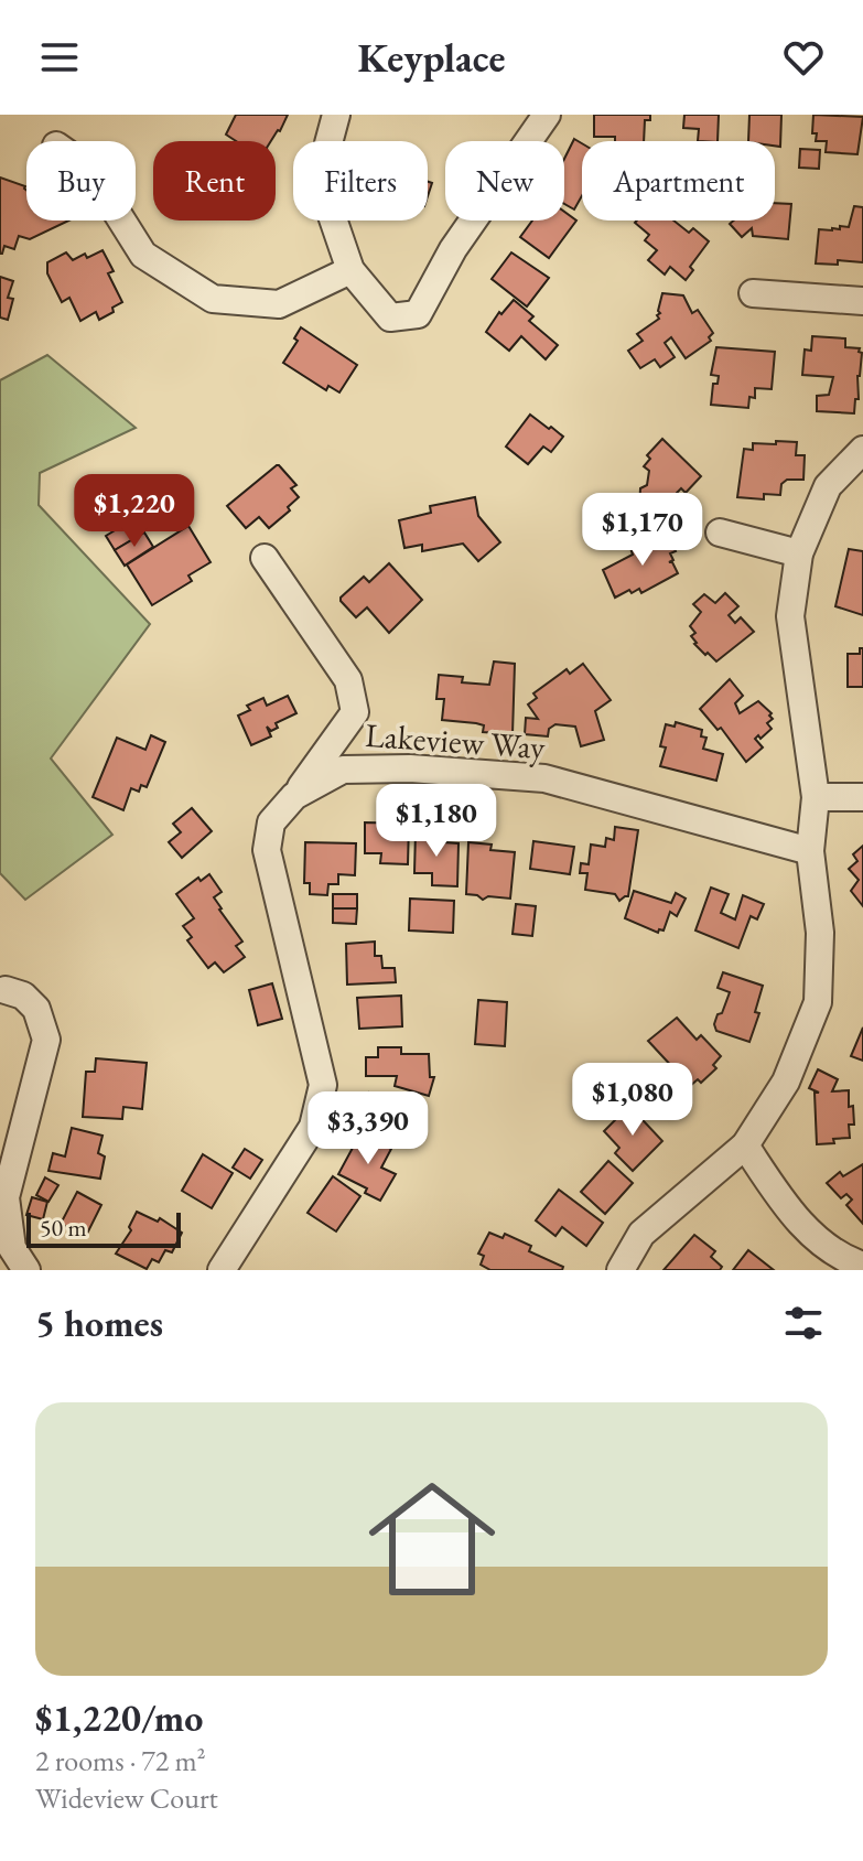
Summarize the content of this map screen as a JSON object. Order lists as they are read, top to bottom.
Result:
{
  "streets": {
    "street": ["Lakeview Way"]
  },
  "scale_bar": "50 m",
  "page": {
    "header": "Keyplace",
    "chip": [
      "Buy",
      "Rent",
      "Filters",
      "New",
      "Apartment"
    ],
    "price": [
      "$1,220",
      "$1,170",
      "$1,180",
      "$1,080",
      "$3,390"
    ],
    "scale": "50 m",
    "heading": "5 homes",
    "list": [
      {
        "name": "$1,220/mo",
        "note": "2 rooms · 72 m² · Wideview Court"
      }
    ]
  }
}
